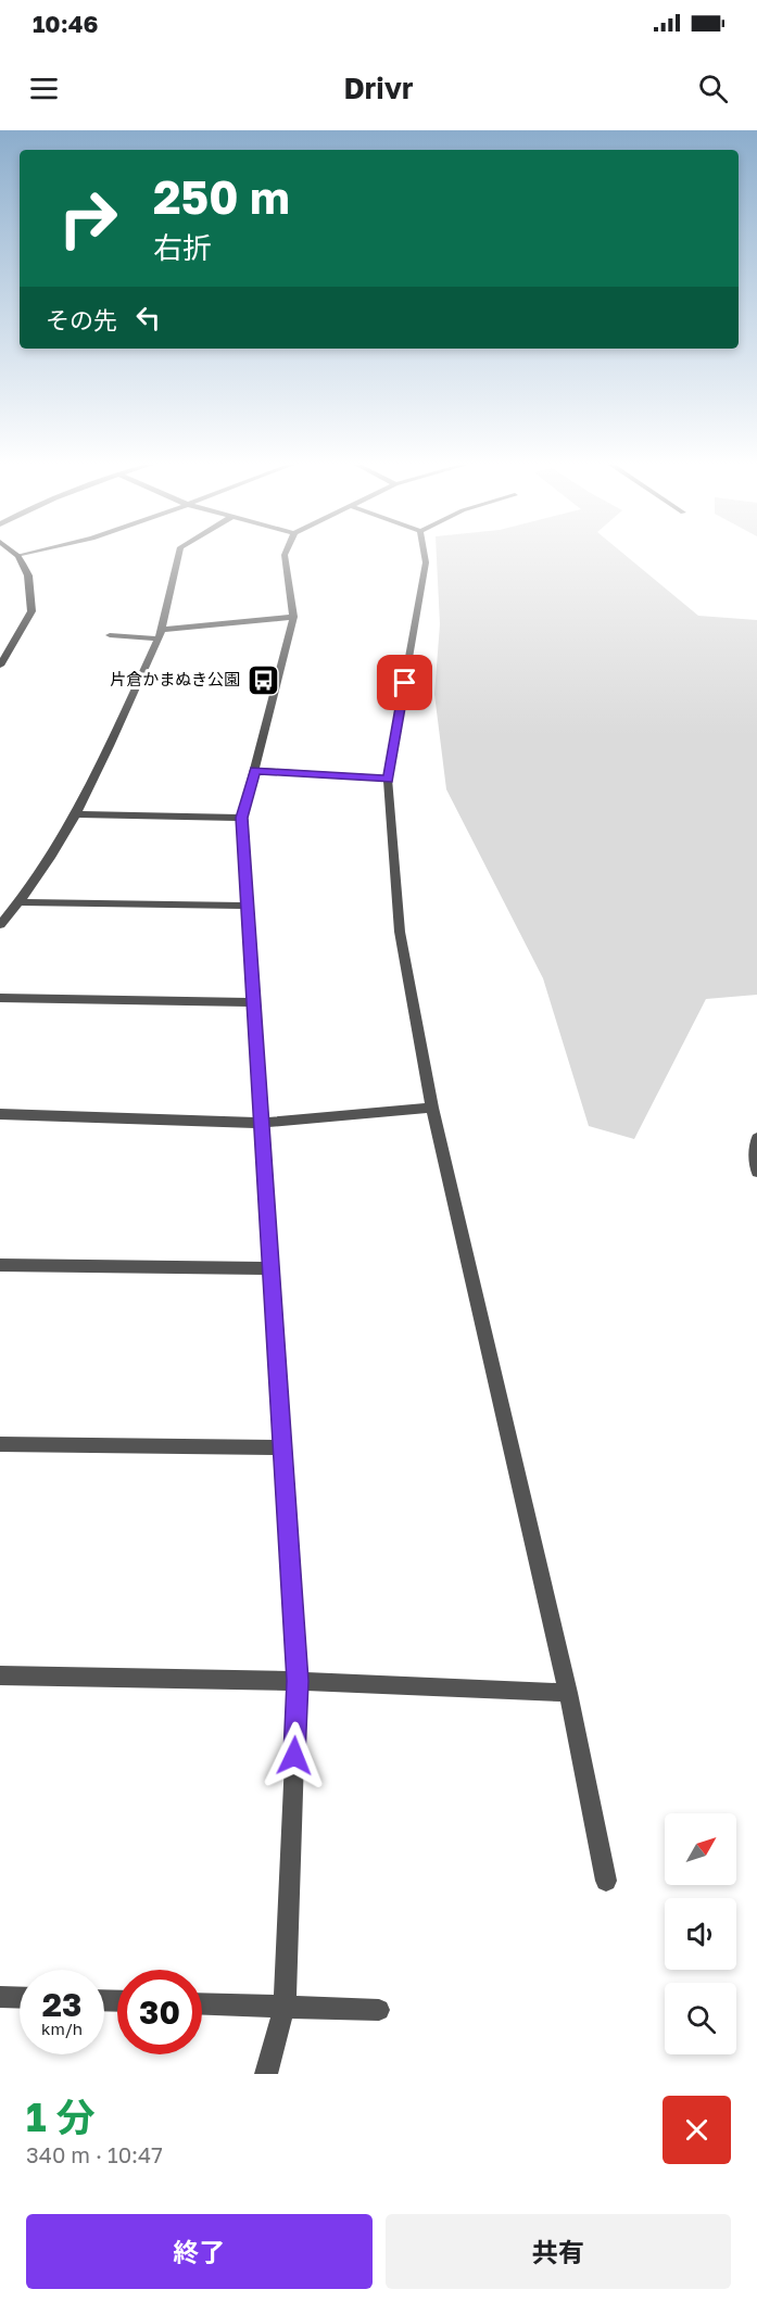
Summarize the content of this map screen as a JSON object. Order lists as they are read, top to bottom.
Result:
{
  "places": {
    "bus stop": ["片倉かまぬき公園"]
  },
  "north": "top right",
  "page": {
    "status": "10:46",
    "header": "Drivr",
    "turn": ["250 m", "右折"],
    "then": "その先",
    "speed": "23 km/h",
    "limit": "30",
    "heading": ["1 分", "340 m · 10:47"],
    "buttons": ["終了", "共有"]
  }
}
